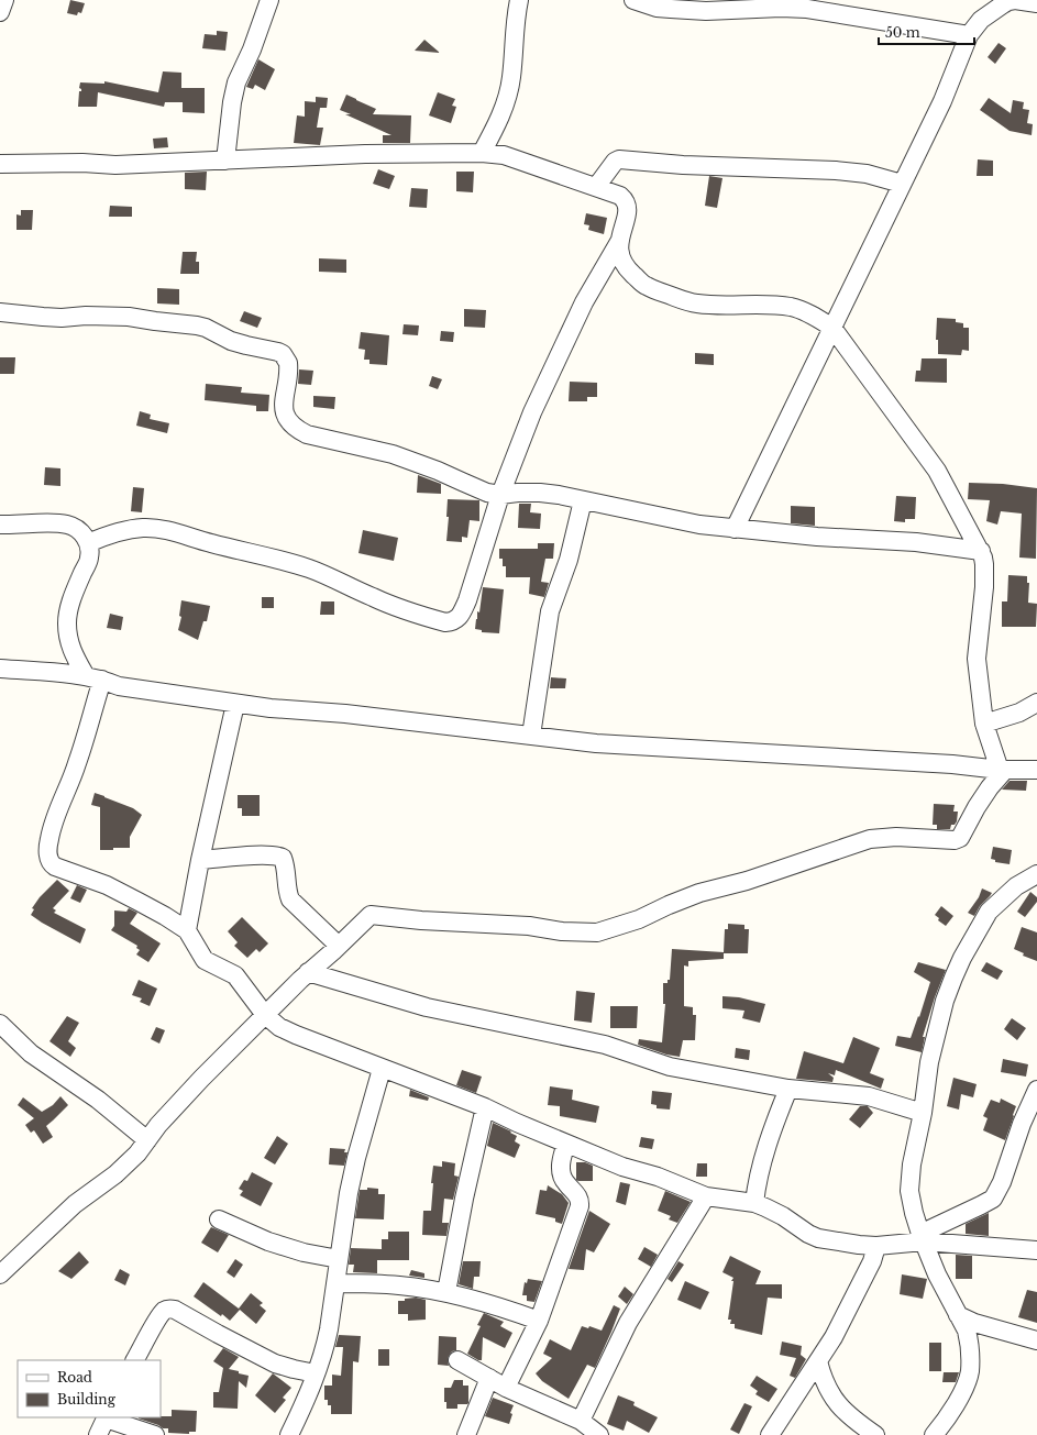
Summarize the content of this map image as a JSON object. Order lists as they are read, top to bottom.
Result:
{
  "legend": ["Road", "Building"],
  "scale_bar": "50 m"
}
